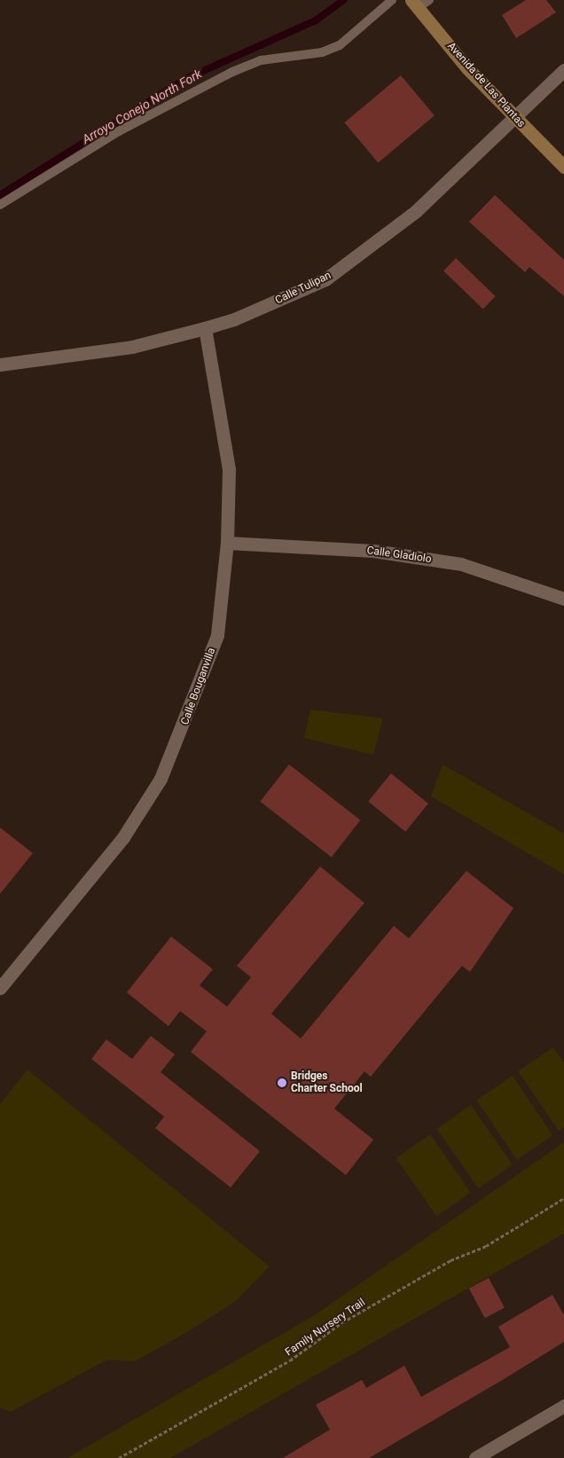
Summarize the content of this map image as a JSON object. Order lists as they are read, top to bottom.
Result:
{
  "streets": {
    "street": [
      "Avenida de Las Plantas",
      "Calle Tulipan",
      "Calle Gladiolo",
      "Calle Bouganvilla"
    ],
    "path": ["Family Nursery Trail"]
  },
  "crossings": [
    ["Avenida de Las Plantas", "Calle Tulipan"],
    ["Calle Tulipan", "Calle Bouganvilla"],
    ["Calle Gladiolo", "Calle Bouganvilla"]
  ],
  "water": ["Arroyo Conejo North Fork"],
  "places": ["Bridges Charter School"]
}
